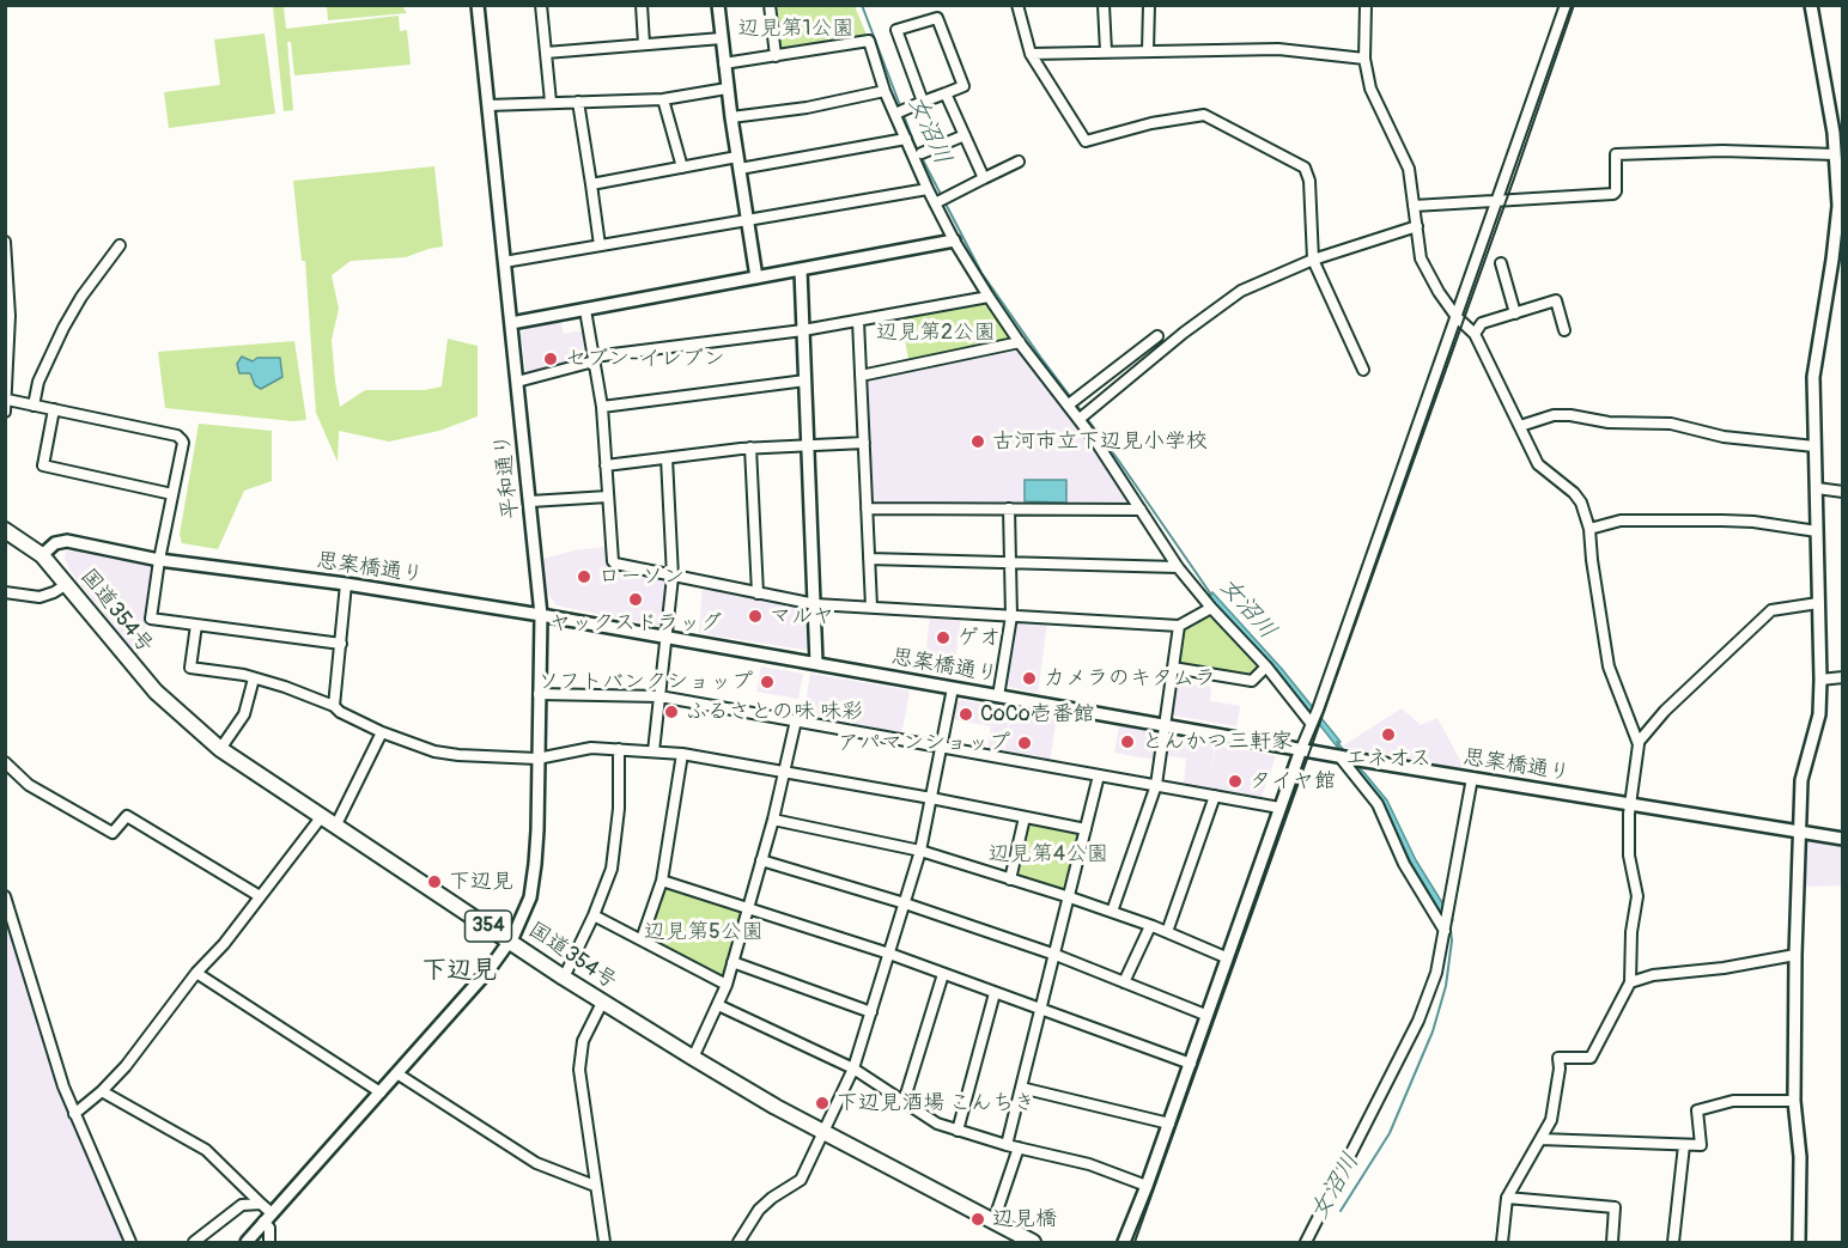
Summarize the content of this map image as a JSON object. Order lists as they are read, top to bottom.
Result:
{
  "streets": {
    "highway": ["国道354号", "354"],
    "street": ["平和通り", "思案橋通り"]
  },
  "crossings": [
    ["平和通り", "思案橋通り"],
    ["平和通り", "国道354号"],
    ["思案橋通り", "国道354号"]
  ],
  "districts": ["下辺見"],
  "water": ["女沼川"],
  "parks": [
    "辺見第1公園",
    "辺見第2公園",
    "辺見第4公園",
    "辺見第5公園"
  ],
  "places": [
    "セブン-イレブン",
    "古河市立下辺見小学校",
    "ローソン",
    "ヤックスドラッグ",
    "マルヤ",
    "ゲオ",
    "カメラのキタムラ",
    "ソフトバンクショップ",
    "ふるさとの味 味彩",
    "CoCo壱番館",
    "エネオス",
    "とんかつ三軒家",
    "アパマンショップ",
    "タイヤ館",
    "下辺見",
    "下辺見酒場 こんちき",
    "辺見橋"
  ]
}
